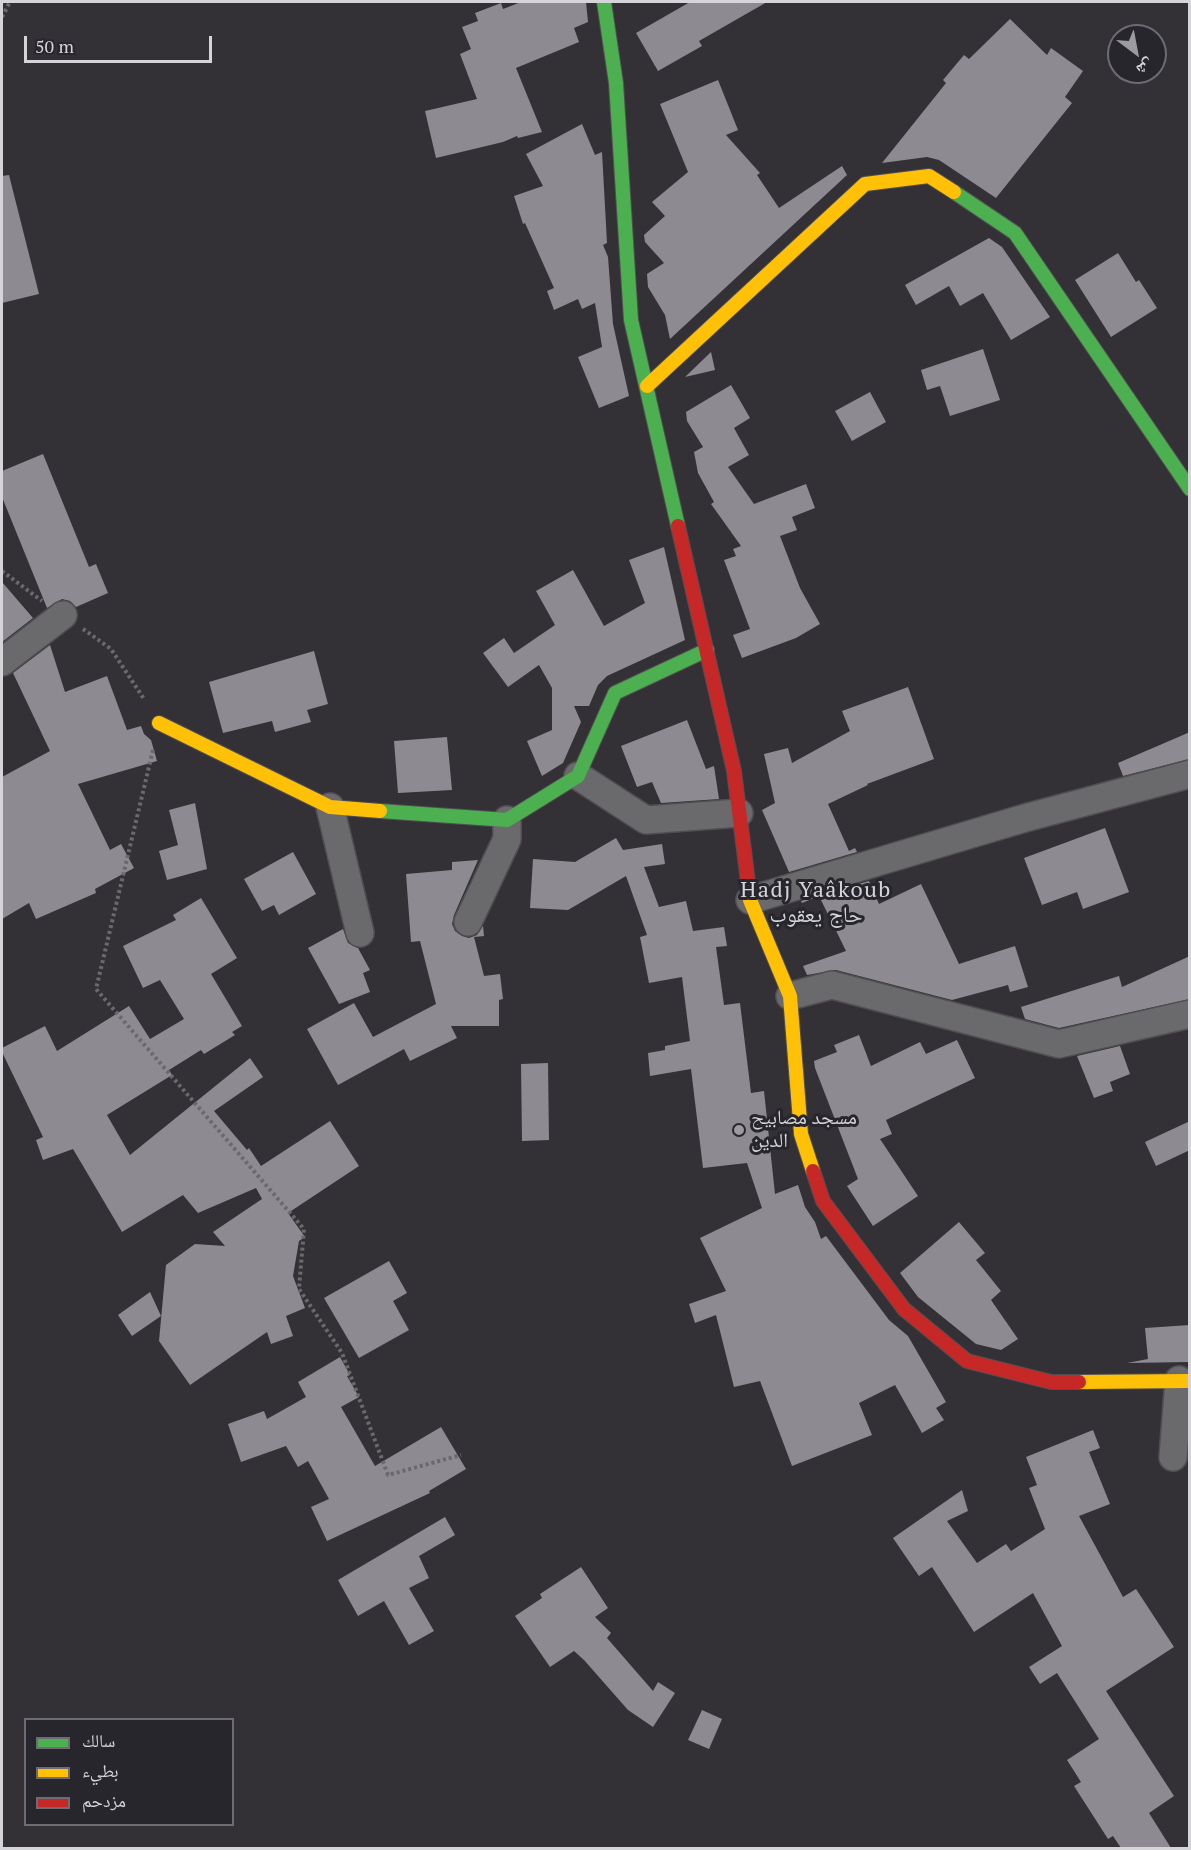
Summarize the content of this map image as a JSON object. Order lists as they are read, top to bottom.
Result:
{
  "districts": ["Hadj Yaâkoub حاج يعقوب"],
  "places": ["مسجد مصابيح الدين"],
  "legend": ["سالك", "بطيء", "مزدحم"],
  "scale_bar": "50 m",
  "north": "bottom right"
}
